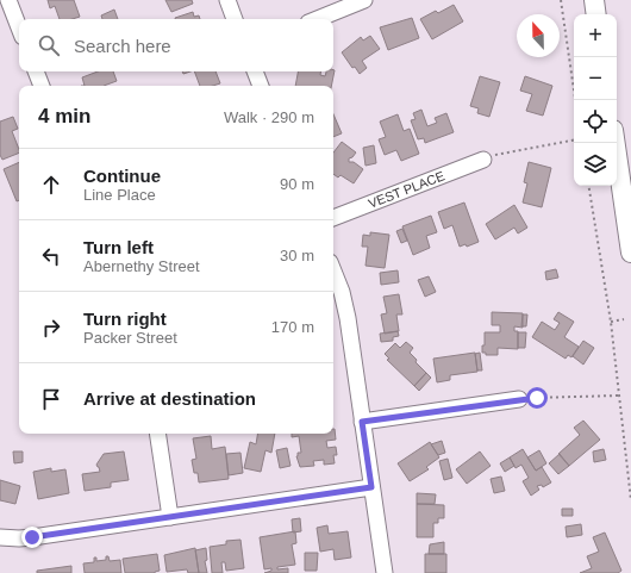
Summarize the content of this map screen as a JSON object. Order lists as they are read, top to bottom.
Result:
{
  "streets": {
    "street": ["VEST PLACE"]
  },
  "north": "top",
  "page": {
    "map_buttons": ["+", "−"],
    "search": "Search here",
    "heading": ["4 min", "Walk · 290 m"],
    "list": [
      ["Continue", "Line Place", "90 m"],
      ["Turn left", "Abernethy Street", "30 m"],
      ["Turn right", "Packer Street", "170 m"],
      "Arrive at destination"
    ]
  }
}
